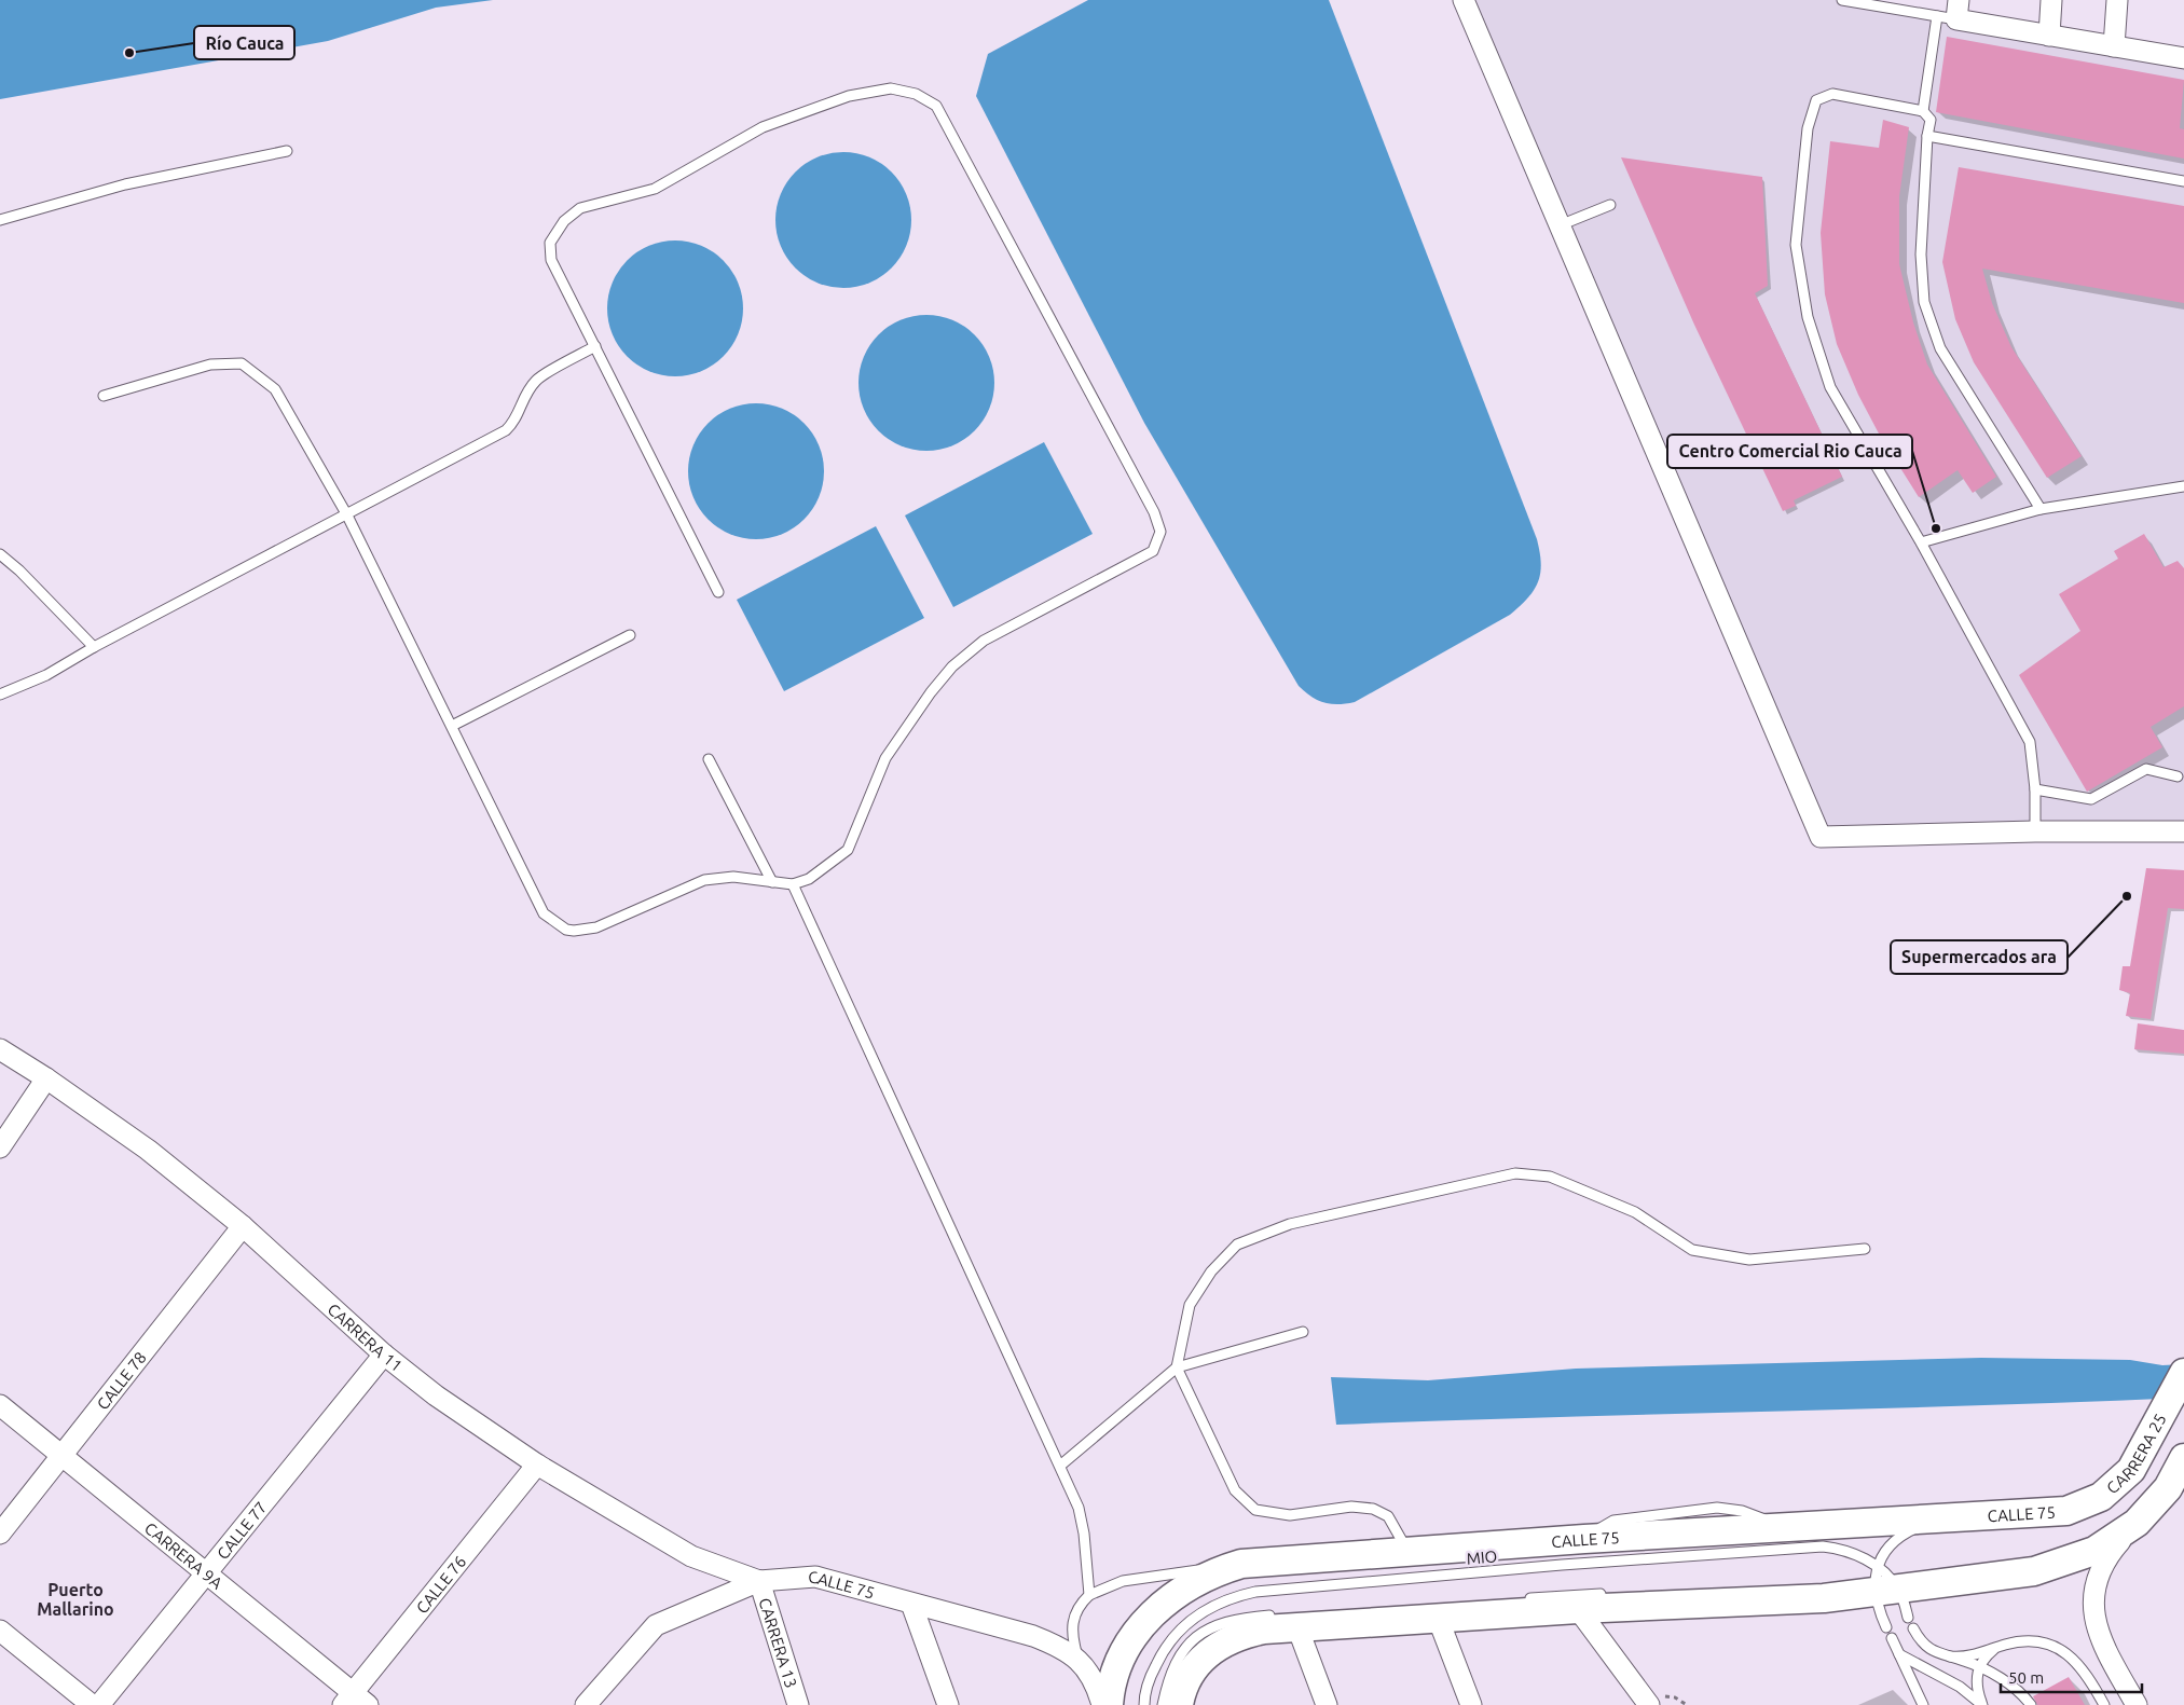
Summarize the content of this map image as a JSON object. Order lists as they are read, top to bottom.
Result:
{
  "streets": {
    "main road": ["CARRERA 25", "CALLE 75"],
    "street": [
      "CARRERA 11",
      "CALLE 78",
      "CALLE 77",
      "CARRERA 9A",
      "CALLE 76",
      "CARRERA 13"
    ],
    "lane": ["MIO"]
  },
  "crossings": [
    ["CARRERA 11", "CALLE 78"],
    ["CARRERA 11", "CALLE 75"],
    ["CARRERA 11", "CALLE 77"],
    ["CARRERA 11", "CALLE 76"],
    ["CARRERA 11", "CARRERA 13"],
    ["CALLE 78", "CARRERA 9A"],
    ["CARRERA 25", "CALLE 75"],
    ["CALLE 75", "CARRERA 13"],
    ["CALLE 77", "CARRERA 9A"],
    ["CARRERA 9A", "CALLE 76"]
  ],
  "districts": ["Puerto Mallarino"],
  "places": ["Río Cauca", "Centro Comercial Rio Cauca", "Supermercados ara"],
  "scale_bar": "50 m"
}
